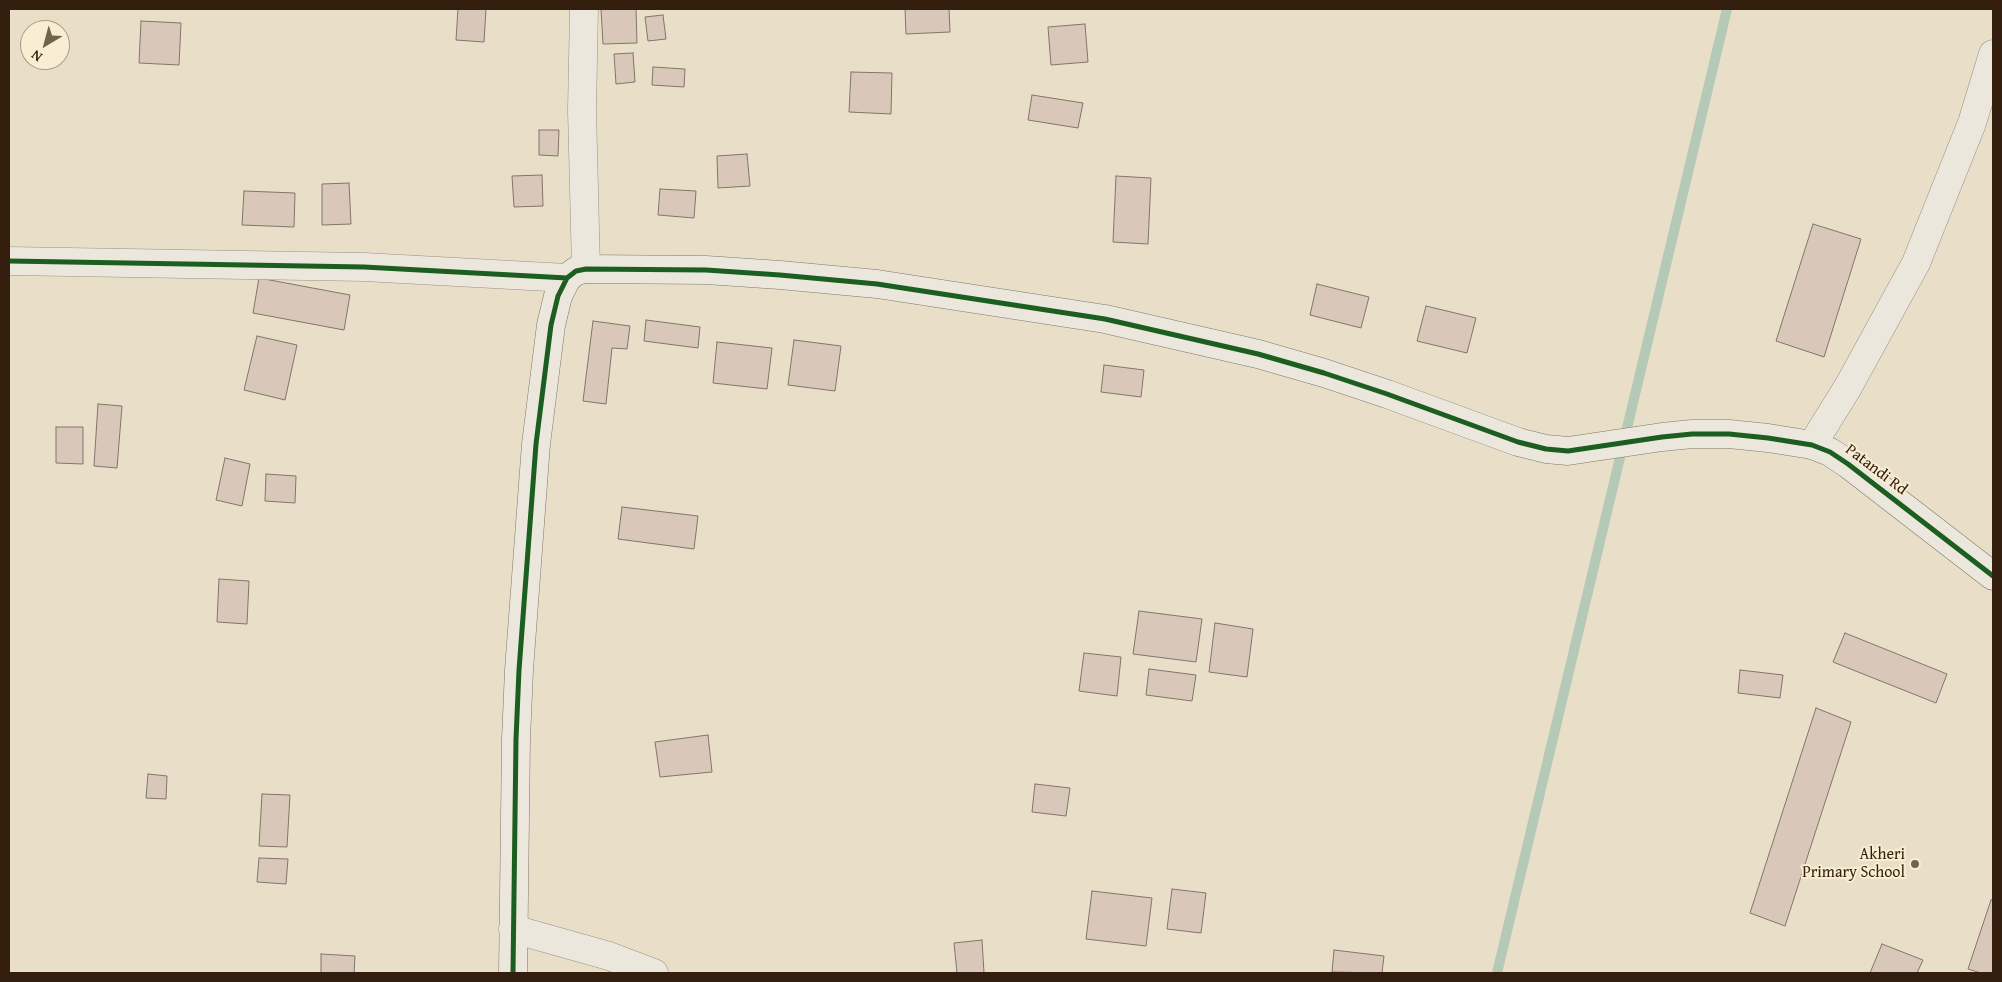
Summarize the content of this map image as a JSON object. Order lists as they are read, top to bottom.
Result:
{
  "streets": {
    "street": ["Patandi Rd"]
  },
  "places": ["Akheri Primary School"],
  "north": "bottom left"
}
